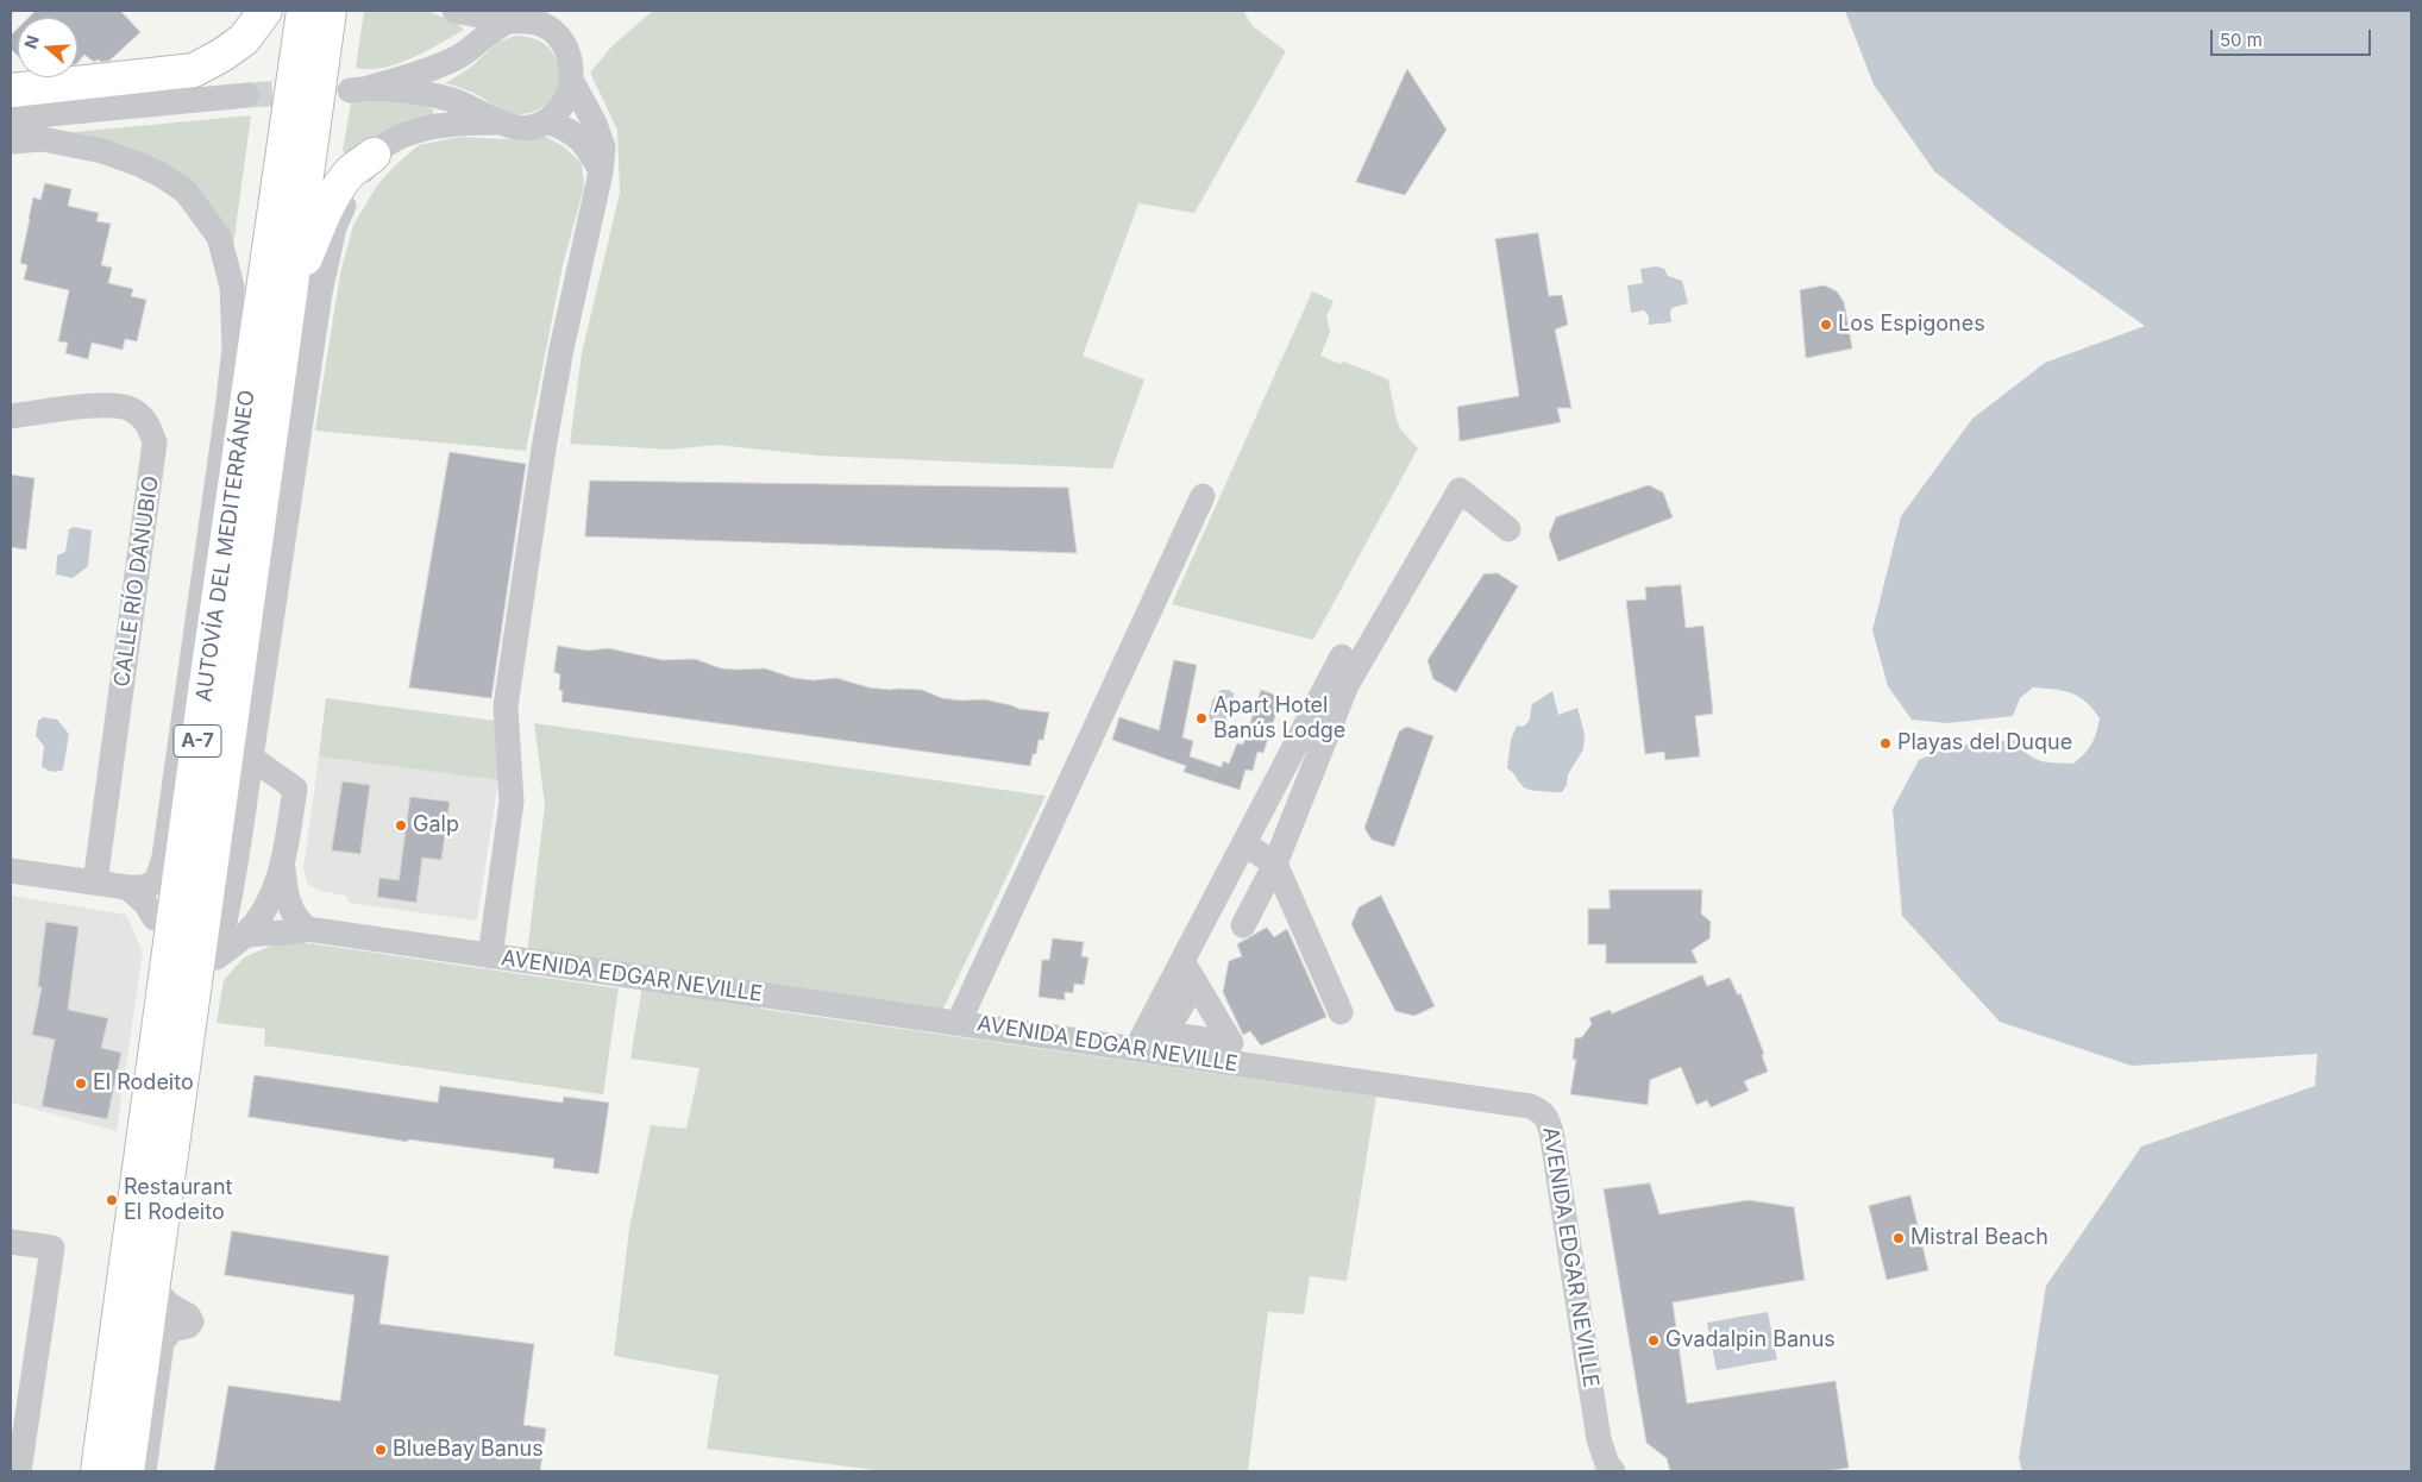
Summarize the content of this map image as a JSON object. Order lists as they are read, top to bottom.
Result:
{
  "streets": {
    "highway": ["AUTOVÍA DEL MEDITERRÁNEO", "A-7"],
    "street": ["CALLE RÍO DANUBIO", "AVENIDA EDGAR NEVILLE"]
  },
  "places": [
    "Los Espigones",
    "Apart Hotel Banús Lodge",
    "Playas del Duque",
    "Galp",
    "El Rodeito",
    "Restaurant El Rodeito",
    "Mistral Beach",
    "Gvadalpin Banus",
    "BlueBay Banus"
  ],
  "scale_bar": "50 m",
  "north": "left"
}
